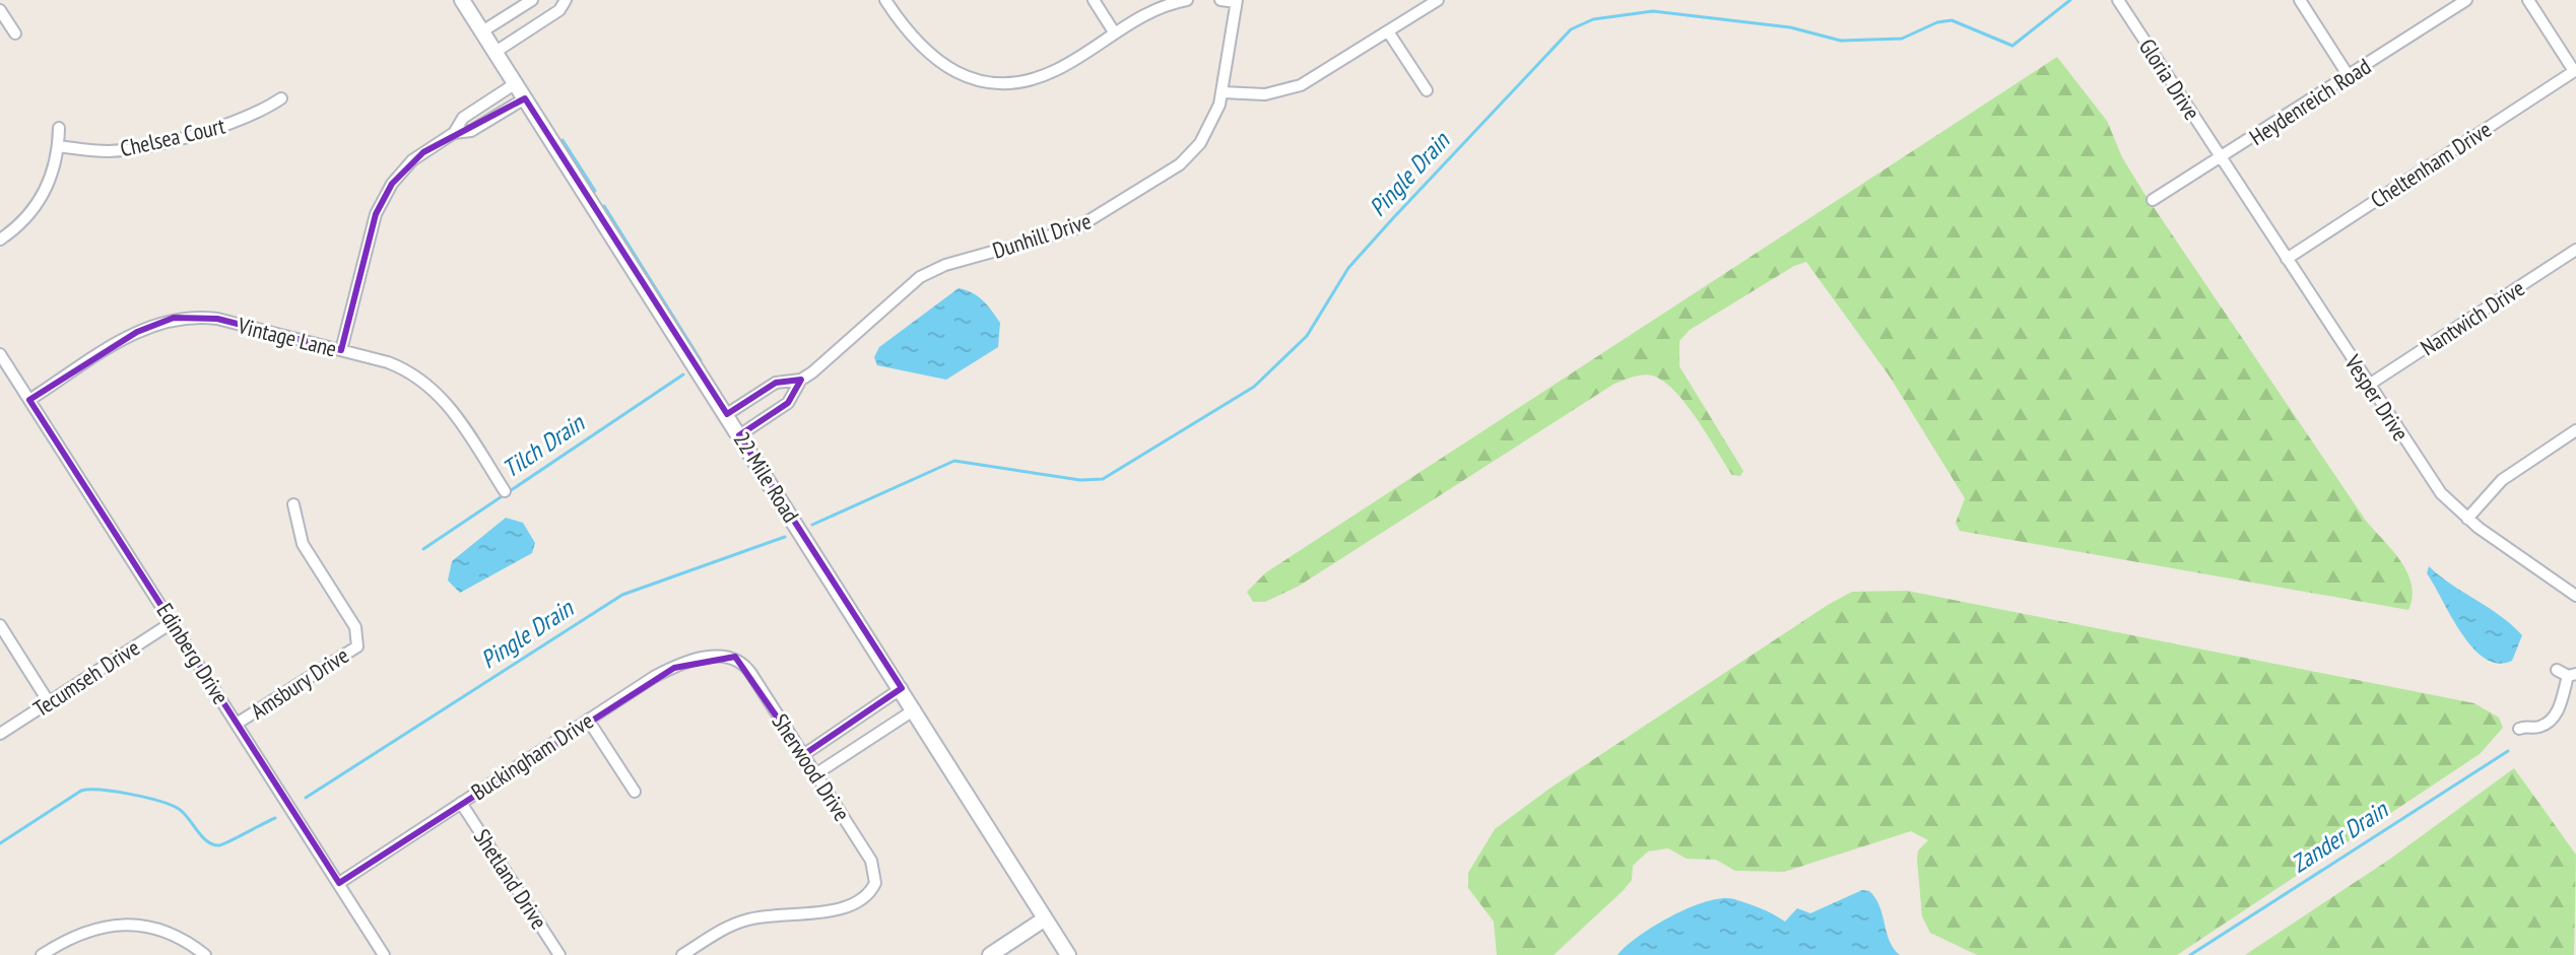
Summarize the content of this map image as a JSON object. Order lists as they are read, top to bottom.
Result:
{
  "streets": {
    "street": [
      "Gloria Drive",
      "Heydenreich Road",
      "Chelsea Court",
      "Cheltenham Drive",
      "Dunhill Drive",
      "Nantwich Drive",
      "Vintage Lane",
      "Vesper Drive",
      "22 Mile Road",
      "Edinberg Drive",
      "Tecumseh Drive",
      "Amsbury Drive",
      "Buckingham Drive",
      "Sherwood Drive",
      "Shetland Drive"
    ]
  },
  "crossings": [
    ["Gloria Drive", "Heydenreich Road"],
    ["Gloria Drive", "Vesper Drive"],
    ["Heydenreich Road", "Vesper Drive"],
    ["Cheltenham Drive", "Vesper Drive"],
    ["Dunhill Drive", "22 Mile Road"],
    ["Nantwich Drive", "Vesper Drive"],
    ["Vintage Lane", "Edinberg Drive"],
    ["Edinberg Drive", "Tecumseh Drive"],
    ["Edinberg Drive", "Amsbury Drive"],
    ["Edinberg Drive", "Buckingham Drive"],
    ["Buckingham Drive", "Sherwood Drive"],
    ["Buckingham Drive", "Shetland Drive"]
  ],
  "water": ["Pingle Drain", "Tilch Drain", "Zander Drain"]
}
